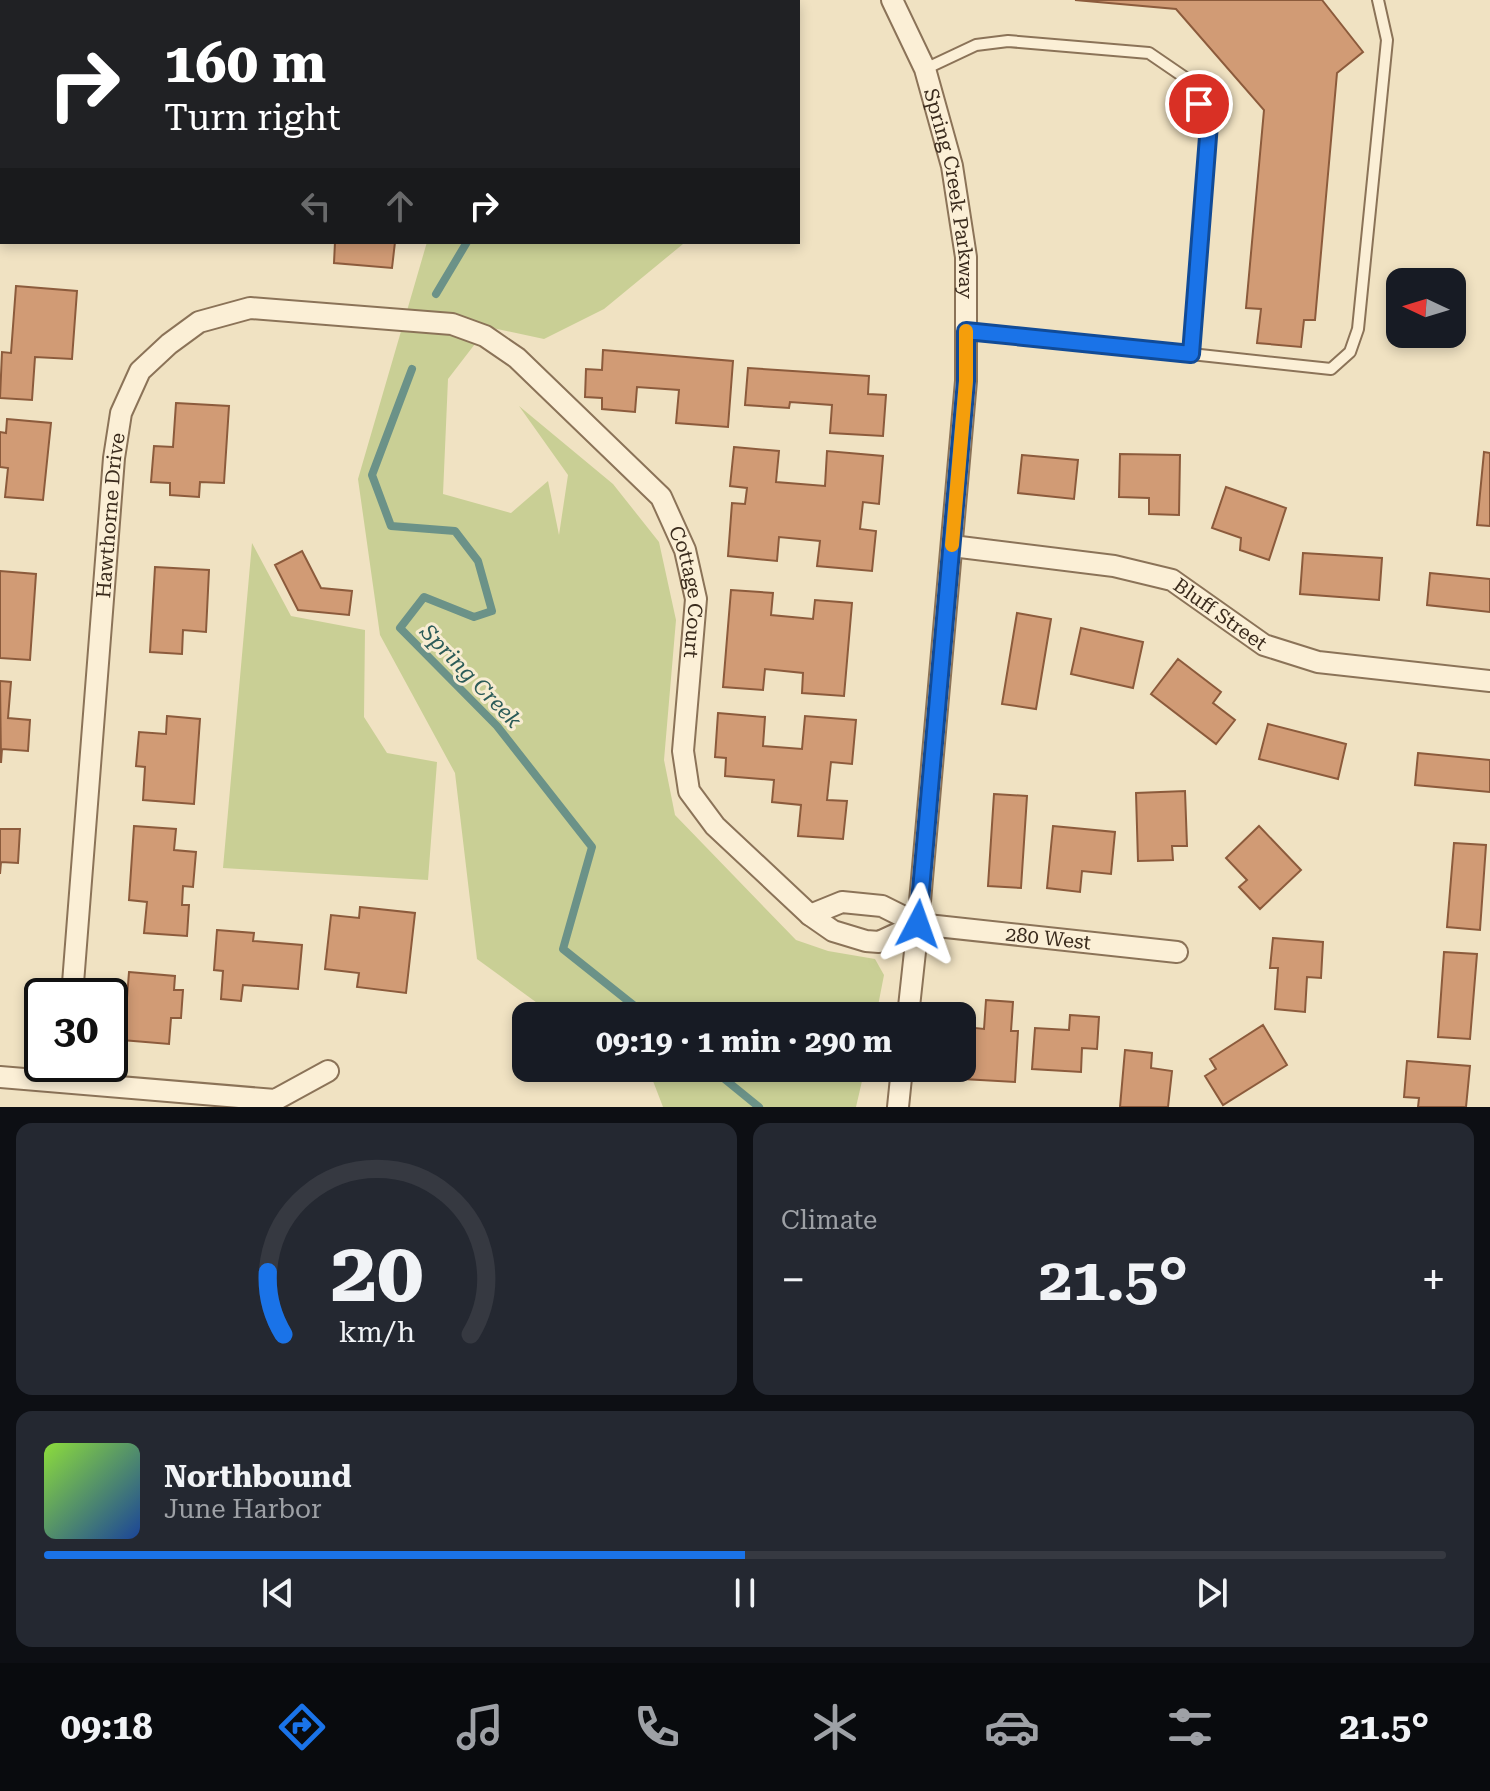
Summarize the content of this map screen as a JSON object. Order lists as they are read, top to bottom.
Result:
{
  "streets": {
    "street": [
      "Spring Creek Parkway",
      "Hawthorne Drive",
      "Cottage Court",
      "Bluff Street",
      "280 West"
    ]
  },
  "crossings": [
    ["Spring Creek Parkway", "Cottage Court"],
    ["Spring Creek Parkway", "Bluff Street"],
    ["Spring Creek Parkway", "280 West"],
    ["Hawthorne Drive", "Cottage Court"],
    ["Cottage Court", "280 West"]
  ],
  "water": ["Spring Creek"],
  "north": "left",
  "page": {
    "turn": ["160 m", "Turn right"],
    "limit": "30",
    "trip": "09:19 · 1 min · 290 m",
    "tile": "Climate",
    "heat": ["−", "21.5°", "+"],
    "song": ["Northbound", "June Harbor"],
    "tabs": ["09:18", "21.5°"],
    "gauge": ["20", "km/h"]
  }
}
